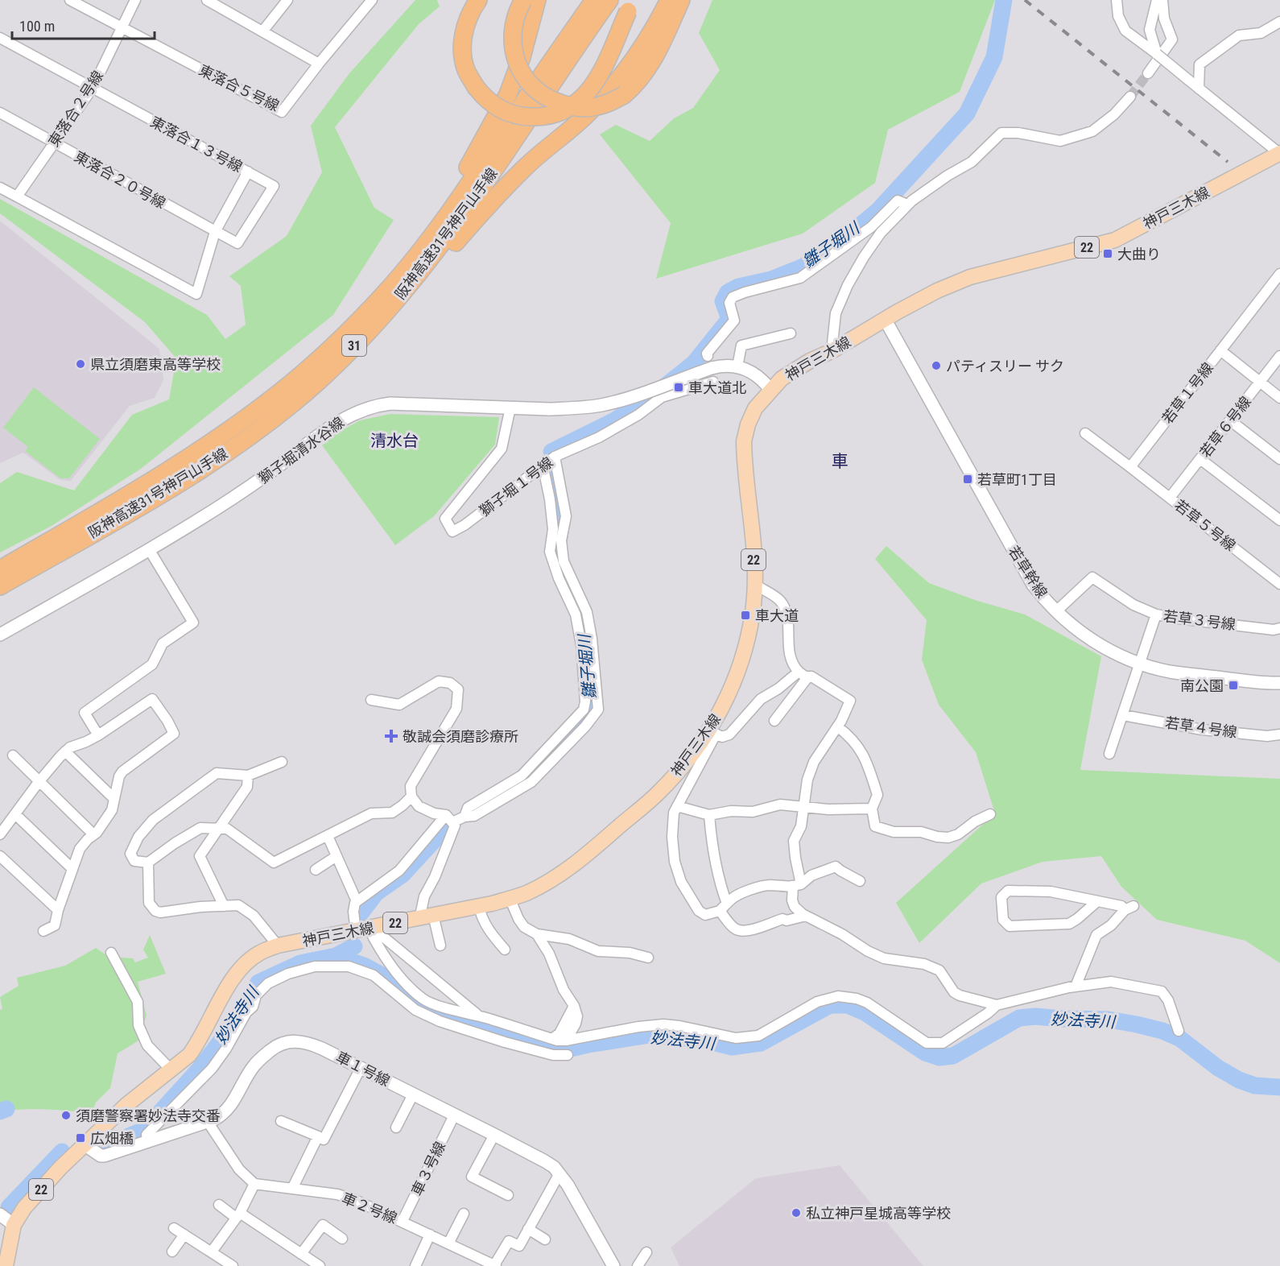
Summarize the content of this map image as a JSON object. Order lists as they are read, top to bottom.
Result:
{
  "streets": {
    "highway": ["阪神高速31号神戸山手線", "31"],
    "main road": ["神戸三木線", "22"],
    "street": [
      "東落合５号線",
      "東落合２号線",
      "東落合１３号線",
      "東落合２０号線",
      "若草１号線",
      "若草６号線",
      "獅子堀清水谷線",
      "獅子堀１号線",
      "若草５号線",
      "若草幹線",
      "若草３号線",
      "若草４号線",
      "車１号線",
      "車３号線",
      "車２号線"
    ]
  },
  "crossings": [
    ["東落合５号線", "東落合２号線"],
    ["東落合２号線", "東落合１３号線"],
    ["東落合２号線", "東落合２０号線"],
    ["東落合１３号線", "東落合２０号線"],
    ["神戸三木線", "獅子堀清水谷線"],
    ["神戸三木線", "若草幹線"],
    ["神戸三木線", "車１号線"],
    ["阪神高速31号神戸山手線", "31"],
    ["若草１号線", "若草５号線"],
    ["若草６号線", "若草５号線"],
    ["獅子堀清水谷線", "獅子堀１号線"],
    ["若草幹線", "若草３号線"],
    ["車１号線", "車３号線"],
    ["車３号線", "車２号線"]
  ],
  "districts": ["清水台", "車"],
  "water": ["雛子堀川", "妙法寺川"],
  "places": {
    "transit": [
      "大曲り",
      "車大道北",
      "若草町1丁目",
      "車大道",
      "南公園",
      "広畑橋"
    ],
    "other": [
      "県立須磨東高等学校",
      "パティスリー サク",
      "須磨警察署妙法寺交番",
      "私立神戸星城高等学校"
    ],
    "health": ["敬誠会須磨診療所"]
  },
  "scale_bar": "100 m"
}
